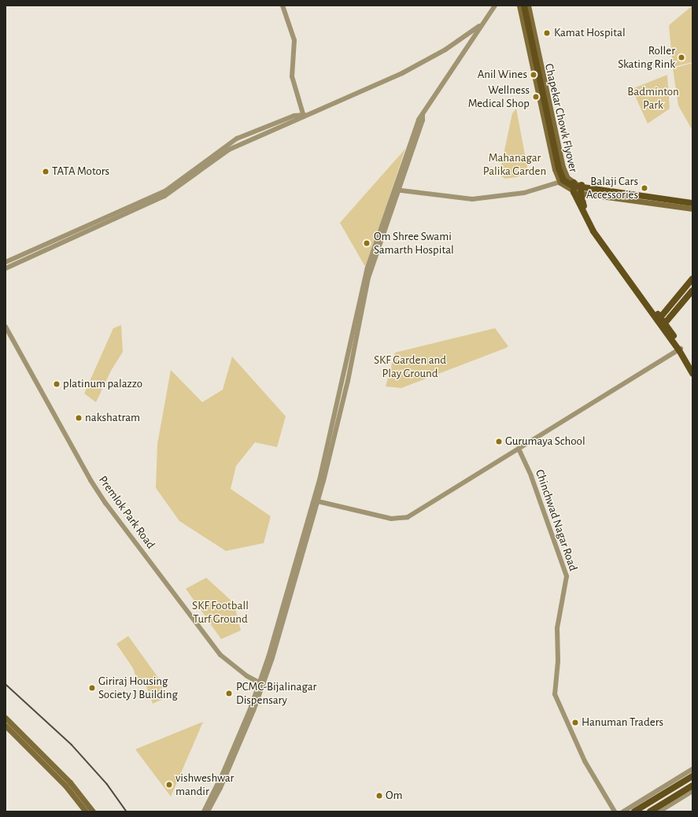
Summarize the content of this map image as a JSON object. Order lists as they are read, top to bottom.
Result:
{
  "streets": {
    "main road": ["Chapekar Chowk Flyover"],
    "street": ["Premlok Park Road", "Chinchwad Nagar Road"]
  },
  "parks": [
    "Badminton Park",
    "Mahanagar Palika Garden",
    "SKF Garden and Play Ground",
    "SKF Football Turf Ground"
  ],
  "places": [
    "Kamat Hospital",
    "Roller Skating Rink",
    "Anil Wines",
    "Wellness Medical Shop",
    "TATA Motors",
    "Balaji Cars Accessories",
    "Om Shree Swami Samarth Hospital",
    "platinum palazzo",
    "nakshatram",
    "Gurumaya School",
    "Giriraj Housing Society J Building",
    "PCMC-Bijalinagar Dispensary",
    "Hanuman Traders",
    "vishweshwar mandir",
    "Om"
  ]
}
